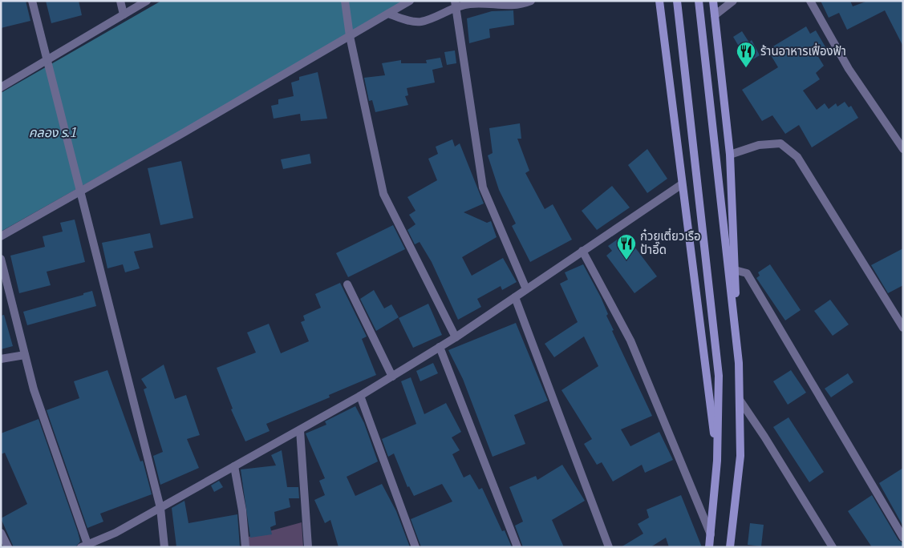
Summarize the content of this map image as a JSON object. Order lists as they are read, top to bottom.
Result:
{
  "water": ["คลอง ร.1"],
  "places": {
    "restaurant": ["ร้านอาหารเฟื่องฟ้า", "ก๋วยเตี๋ยวเรือ ป้าอี๊ด"]
  }
}
